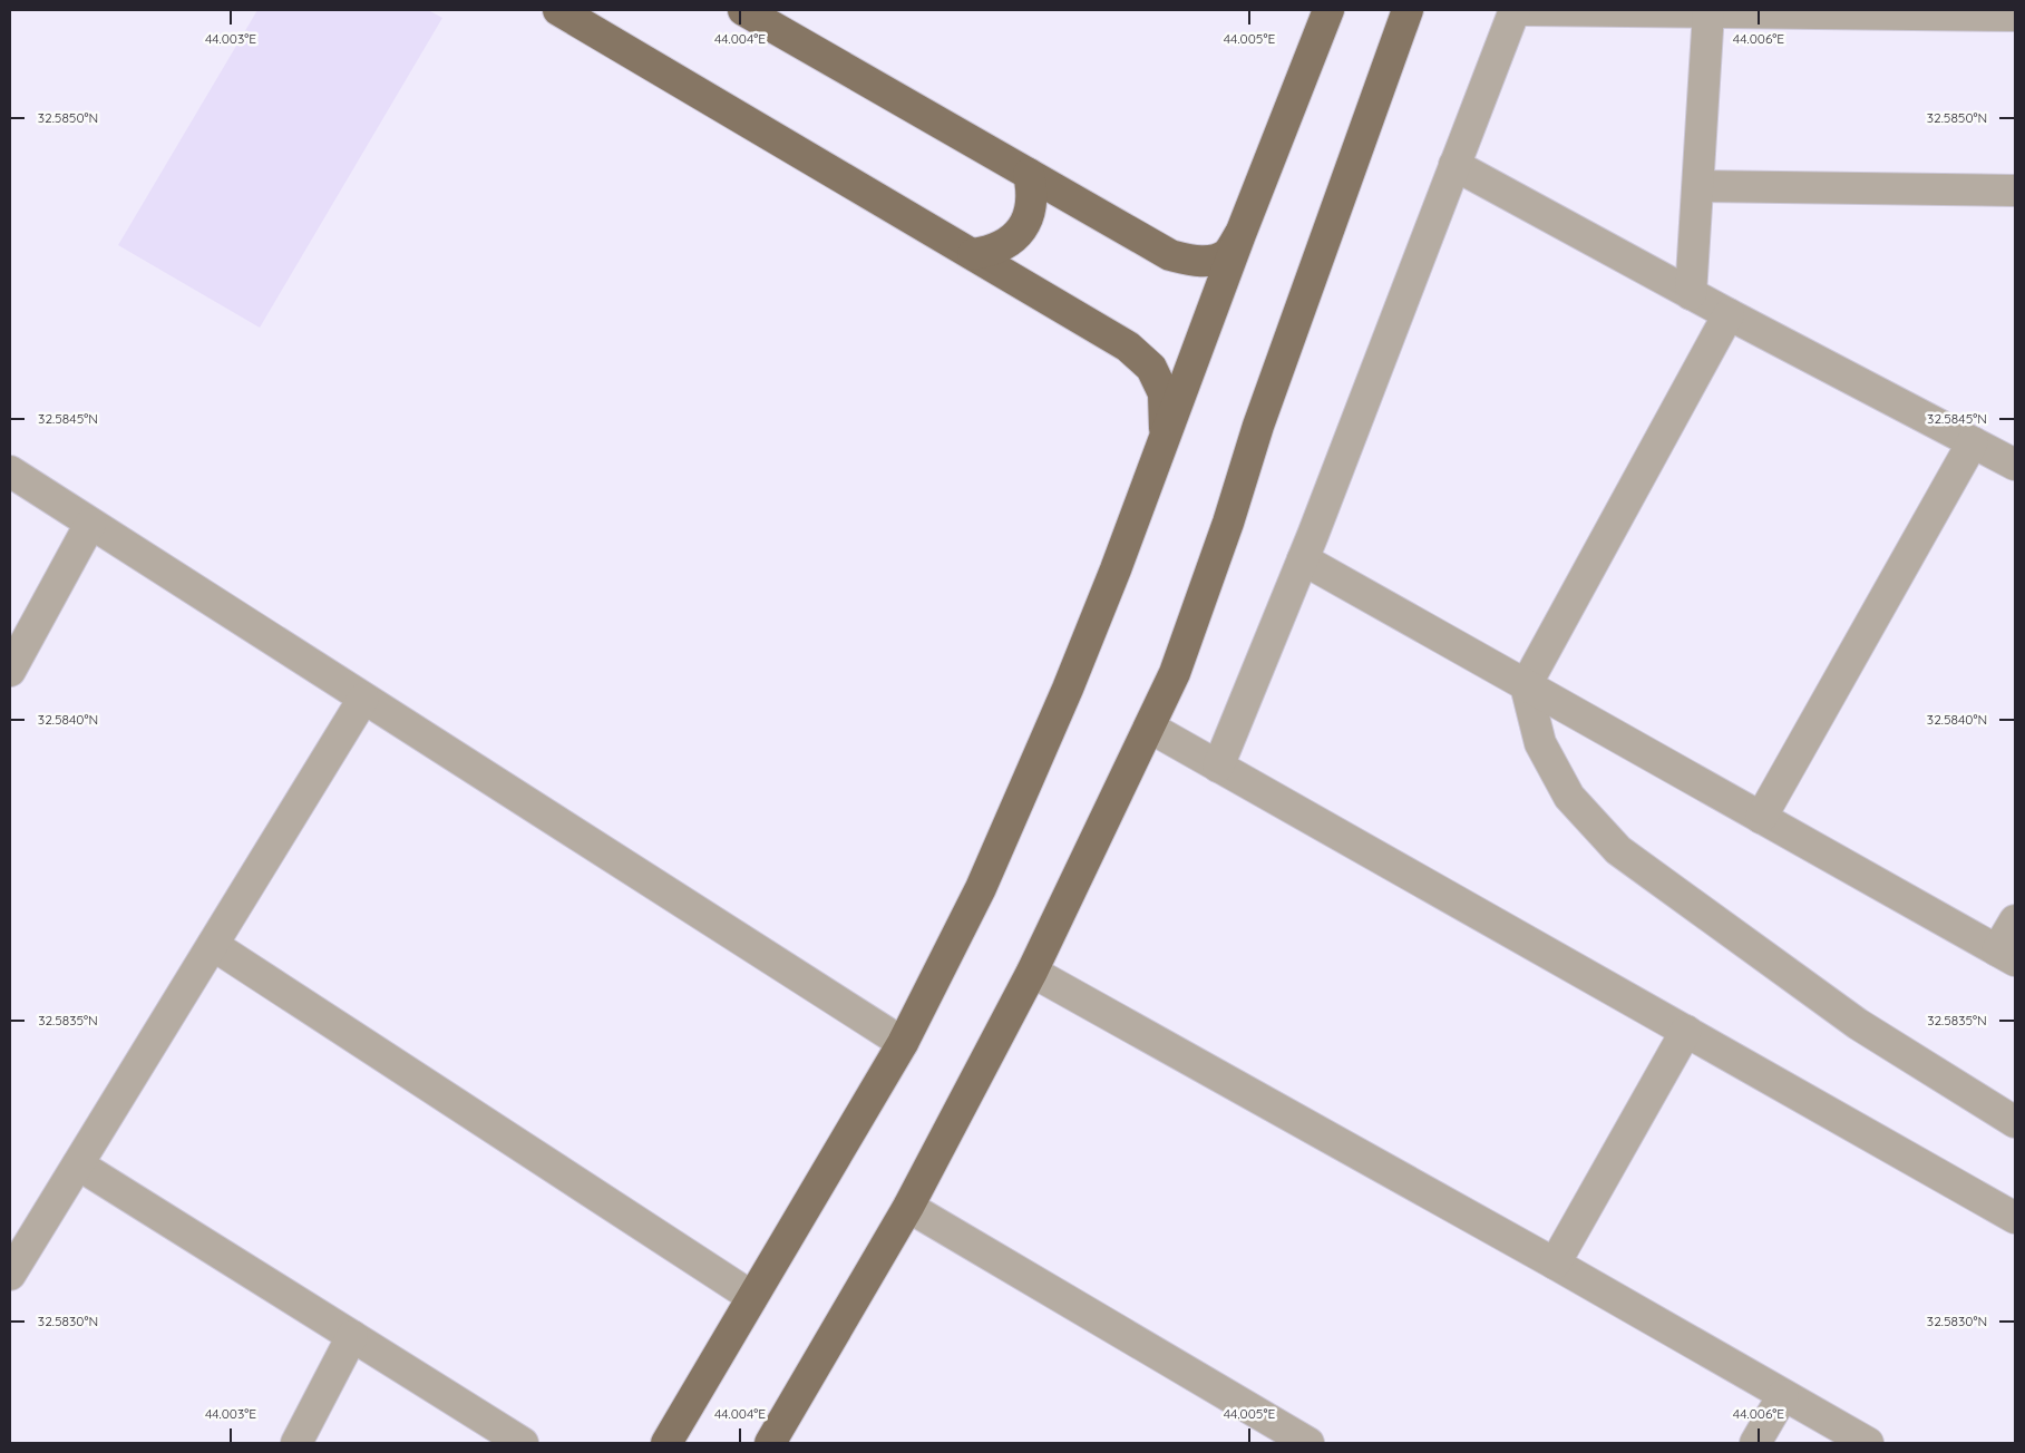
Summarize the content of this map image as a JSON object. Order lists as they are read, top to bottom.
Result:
{
  "coordinates": [
    "44.003°E",
    "44.004°E",
    "44.005°E",
    "44.006°E",
    "32.5850°N",
    "32.5845°N",
    "32.5840°N",
    "32.5835°N",
    "32.5830°N"
  ]
}
